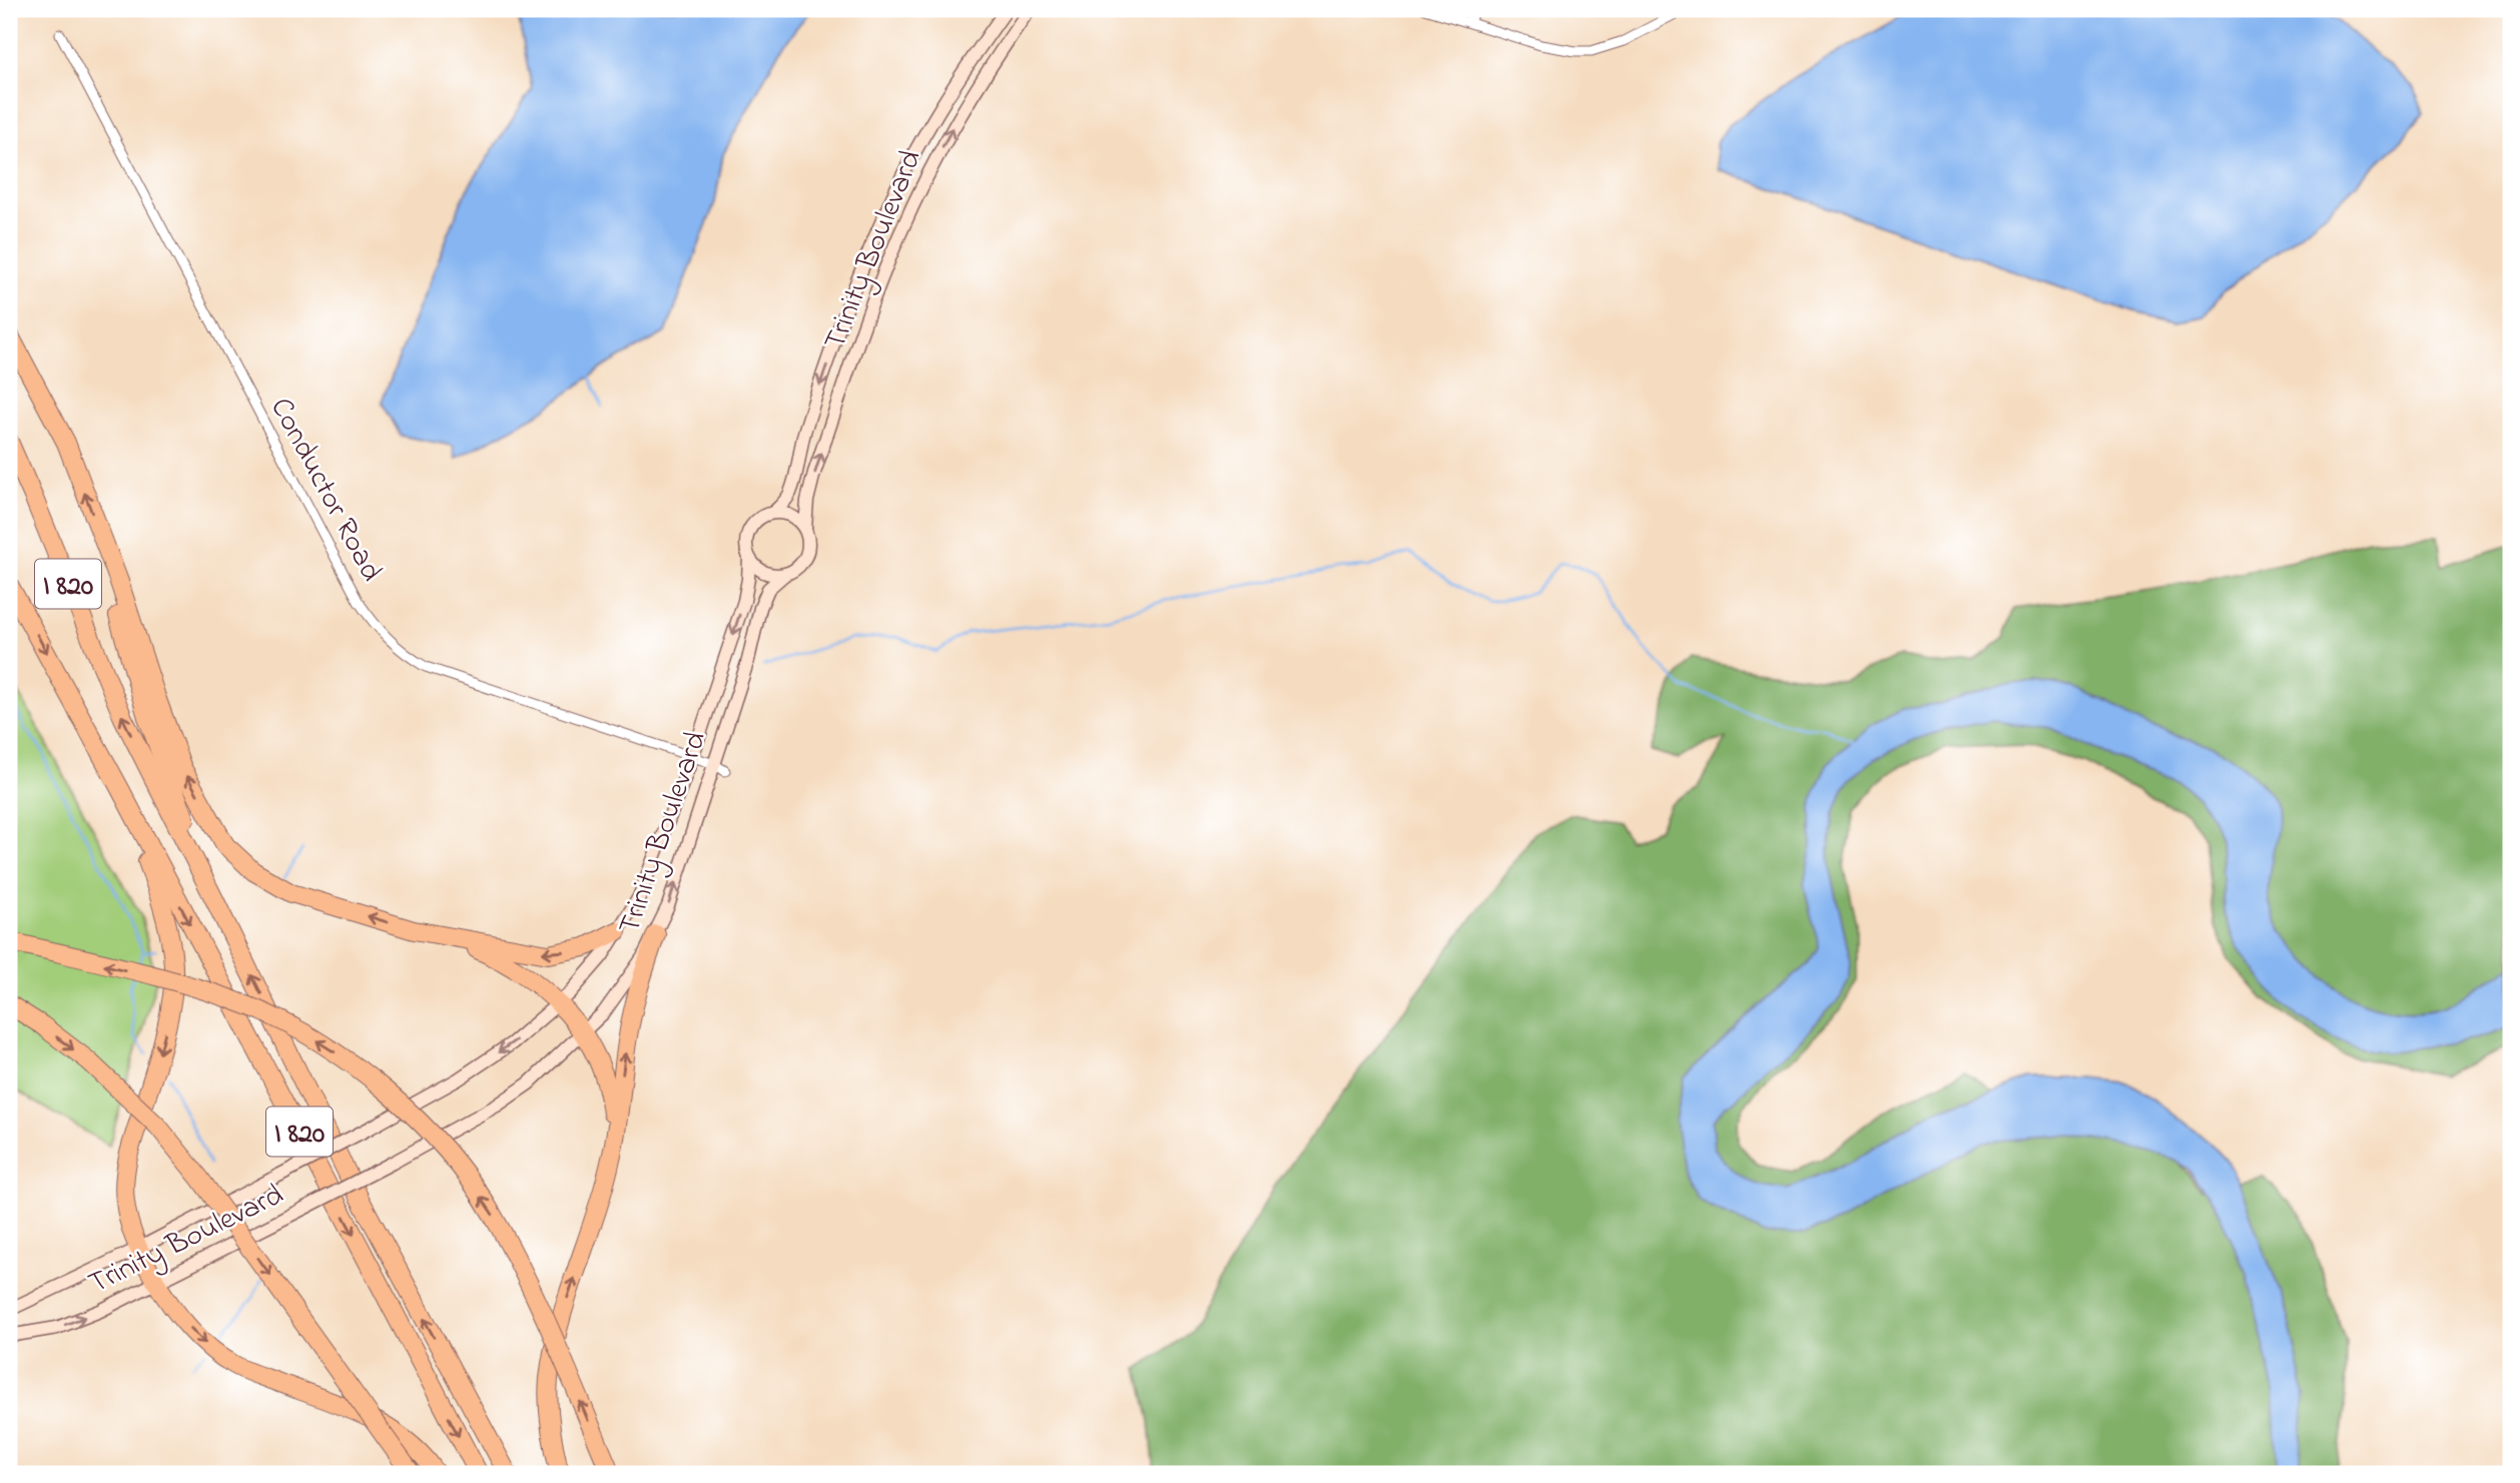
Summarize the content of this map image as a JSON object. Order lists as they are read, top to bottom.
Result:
{
  "streets": {
    "highway": ["I 820"],
    "main road": ["Trinity Boulevard"],
    "street": ["Conductor Road"]
  },
  "crossings": [
    ["Trinity Boulevard", "Conductor Road"]
  ]
}
